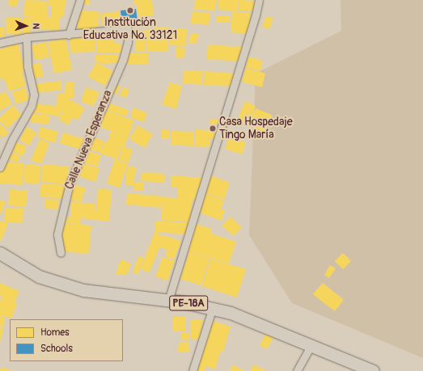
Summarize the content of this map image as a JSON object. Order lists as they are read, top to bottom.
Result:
{
  "streets": {
    "highway": ["PE-18A"],
    "street": ["Calle Nueva Esperanza"]
  },
  "places": ["Institución Educativa No. 33121", "Casa Hospedaje Tingo María"],
  "legend": ["Homes", "Schools"],
  "north": "right"
}
